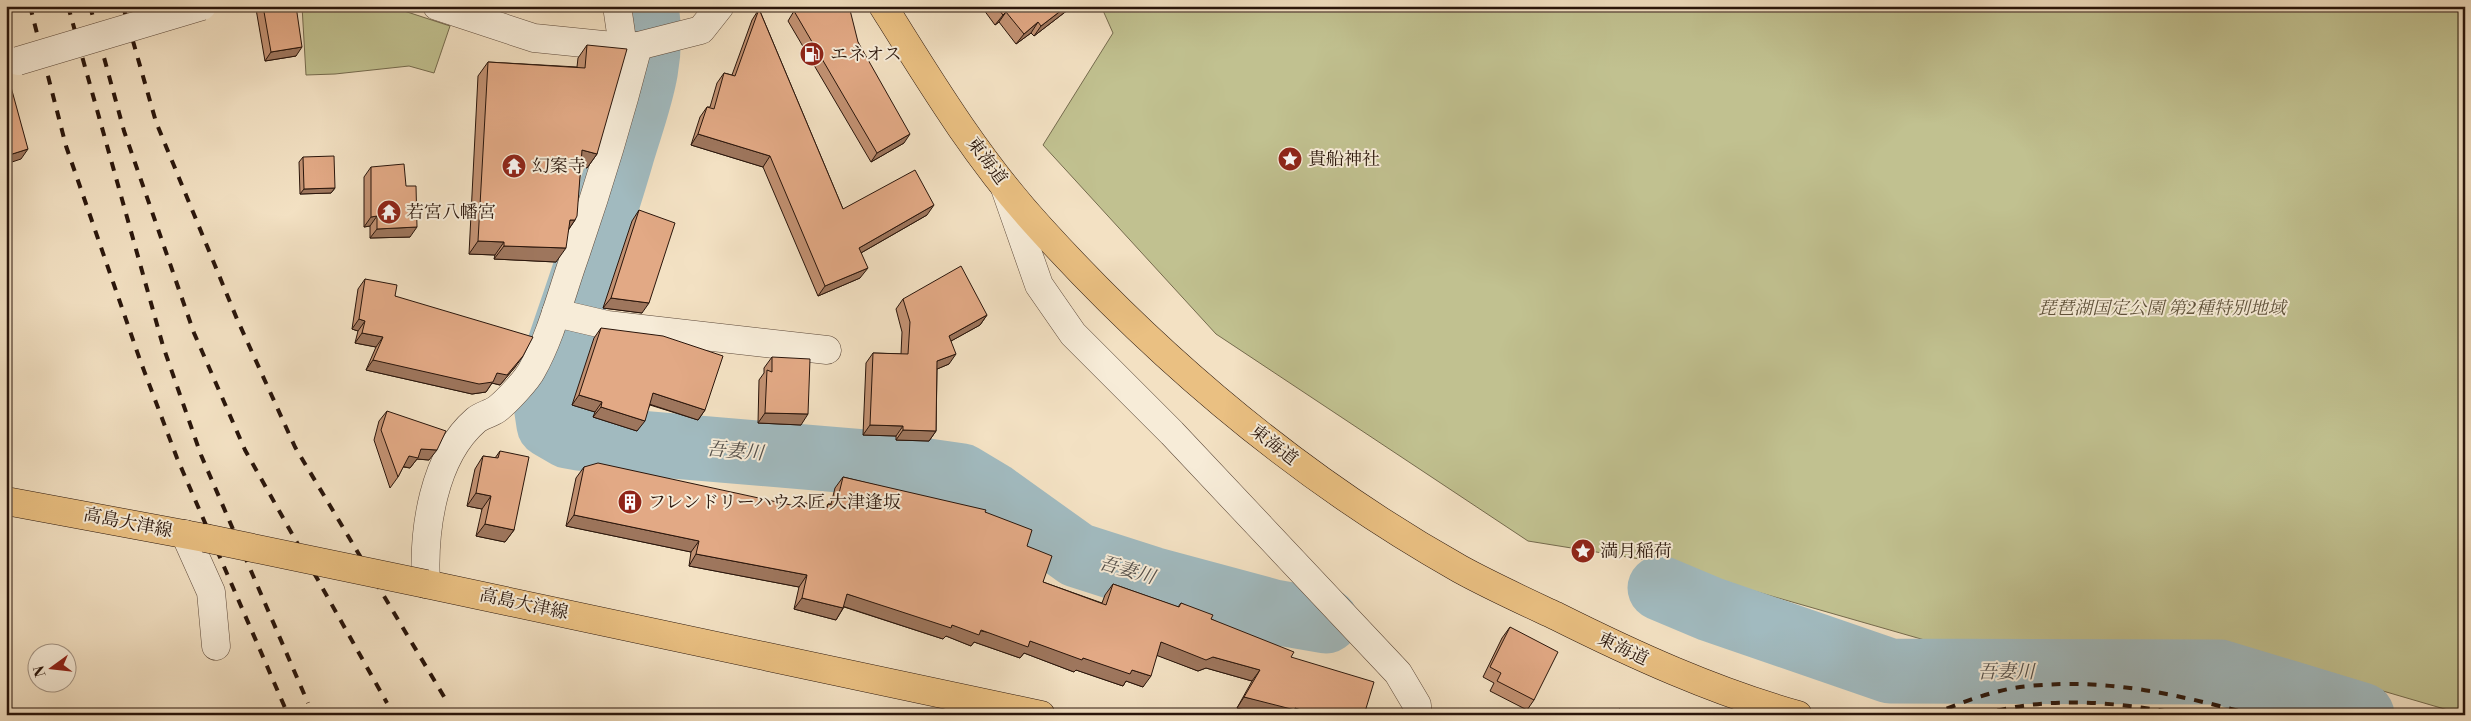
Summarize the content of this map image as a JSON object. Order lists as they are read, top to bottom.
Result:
{
  "streets": {
    "main road": ["東海道", "高島大津線"]
  },
  "water": ["吾妻川"],
  "parks": ["琵琶湖国定公園 第2種特別地域"],
  "places": {
    "fuel station": ["エネオス"],
    "place": ["貴船神社", "満月稲荷"],
    "temple": ["幻案寺", "若宮八幡宮"],
    "building": ["フレンドリーハウス匠 大津逢坂"]
  },
  "north": "left"
}
